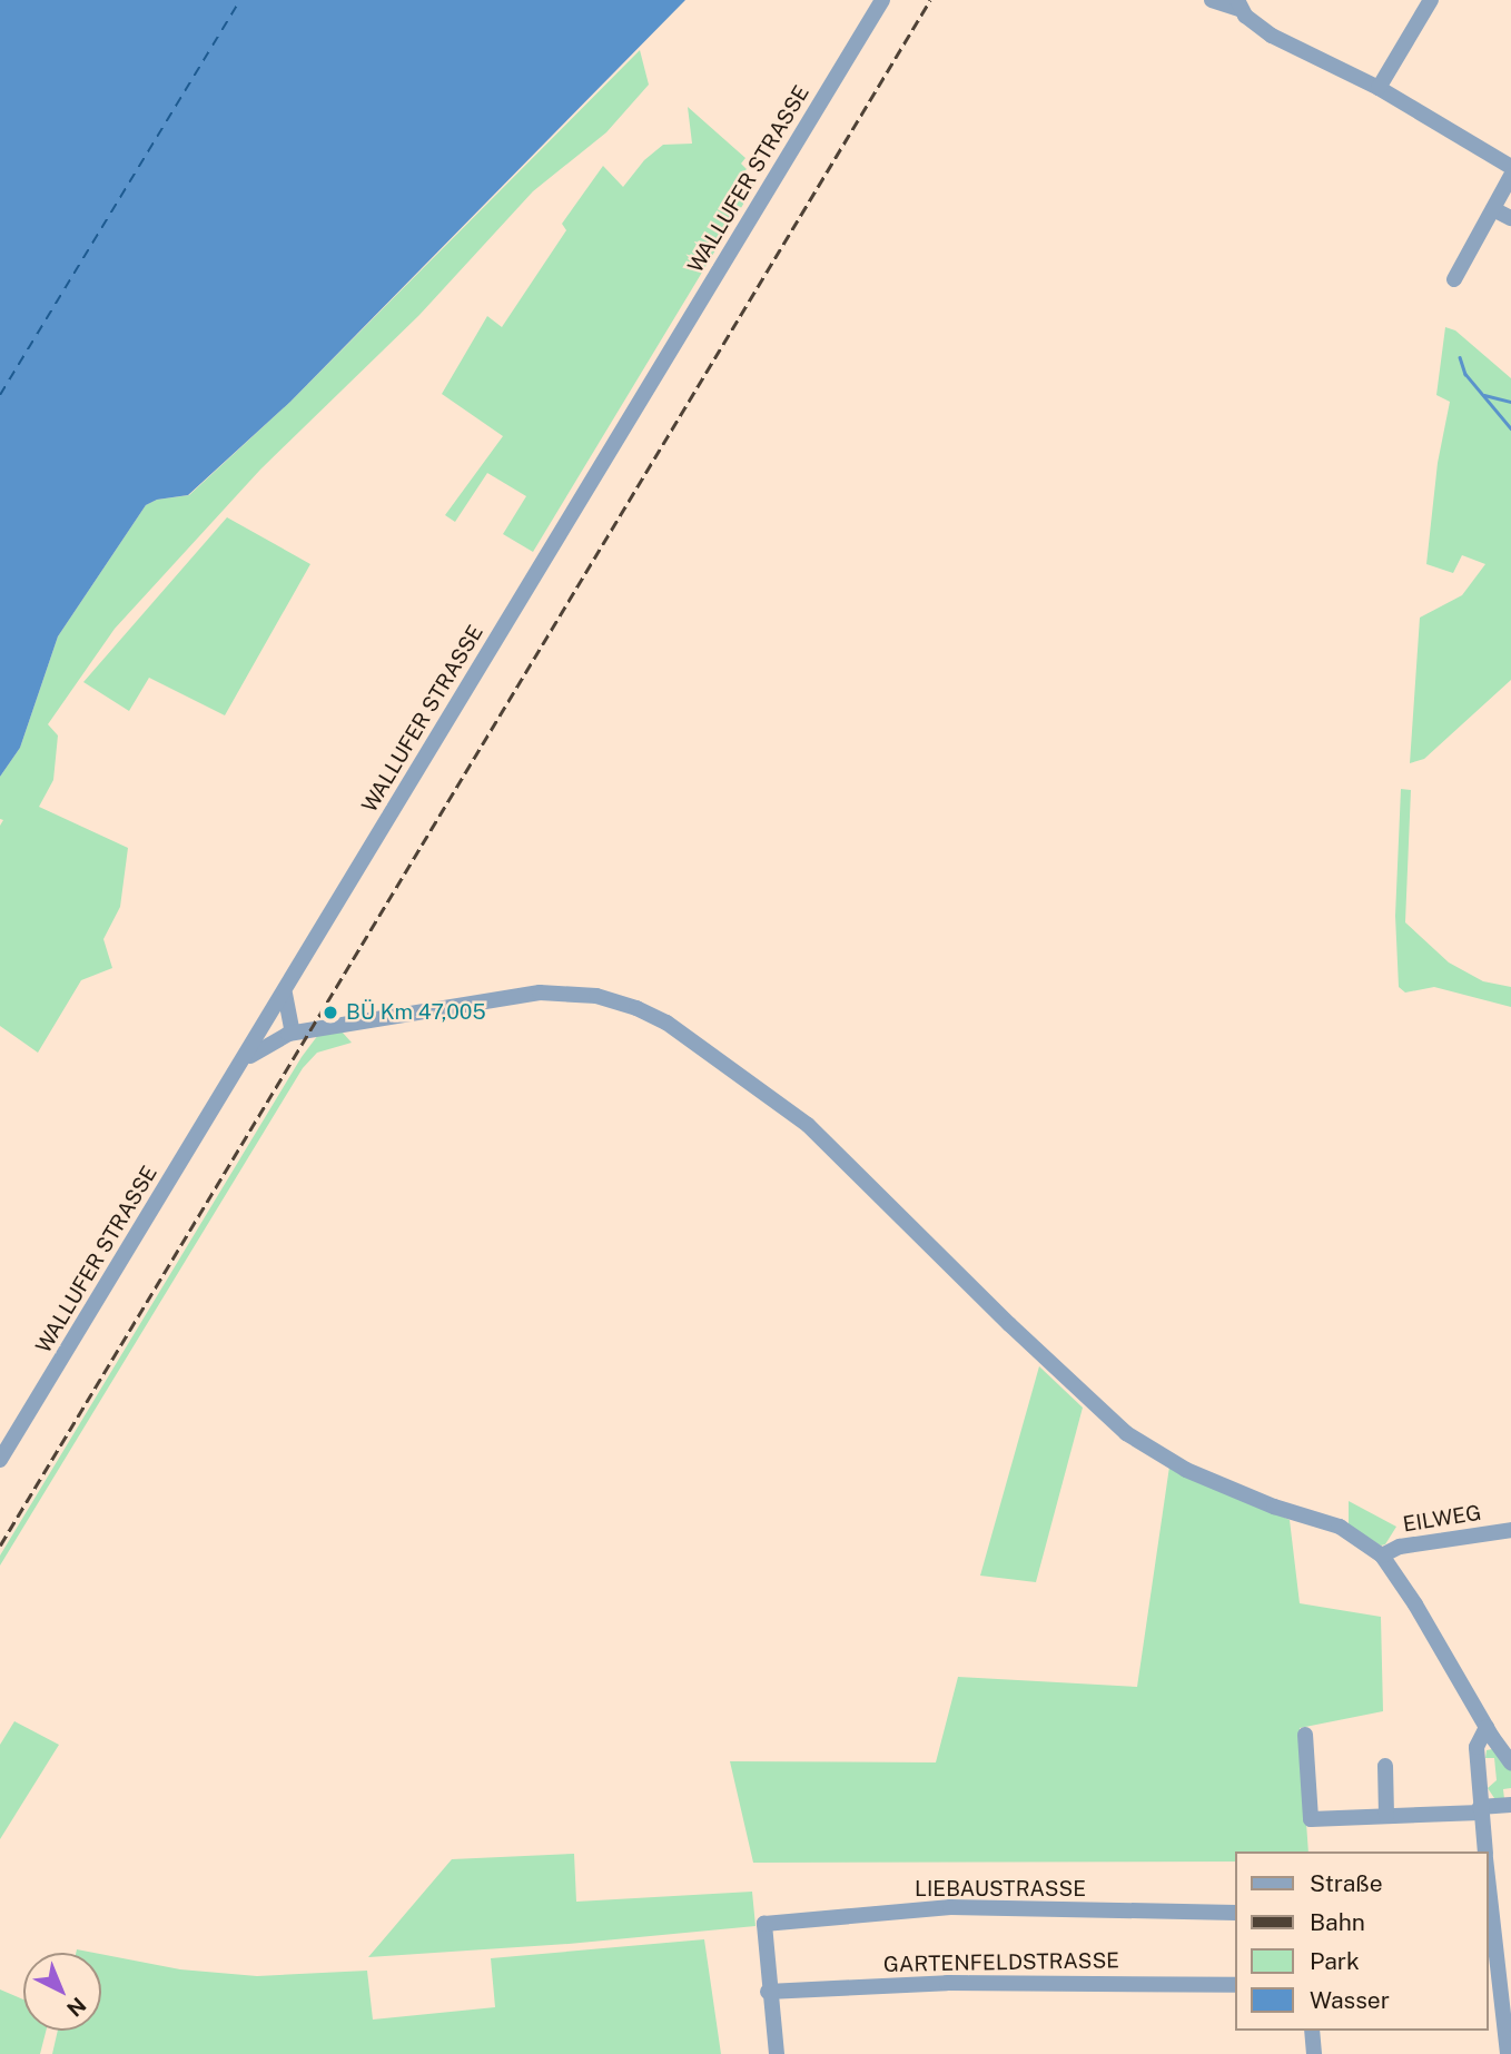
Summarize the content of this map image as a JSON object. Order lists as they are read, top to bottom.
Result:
{
  "streets": {
    "street": [
      "WALLUFER STRASSE",
      "EILWEG",
      "LIEBAUSTRASSE",
      "GARTENFELDSTRASSE"
    ]
  },
  "crossings": [
    ["LIEBAUSTRASSE", "GARTENFELDSTRASSE"]
  ],
  "places": ["BÜ Km 47,005"],
  "legend": [
    "Straße",
    "Bahn",
    "Park",
    "Wasser"
  ],
  "north": "bottom right"
}
